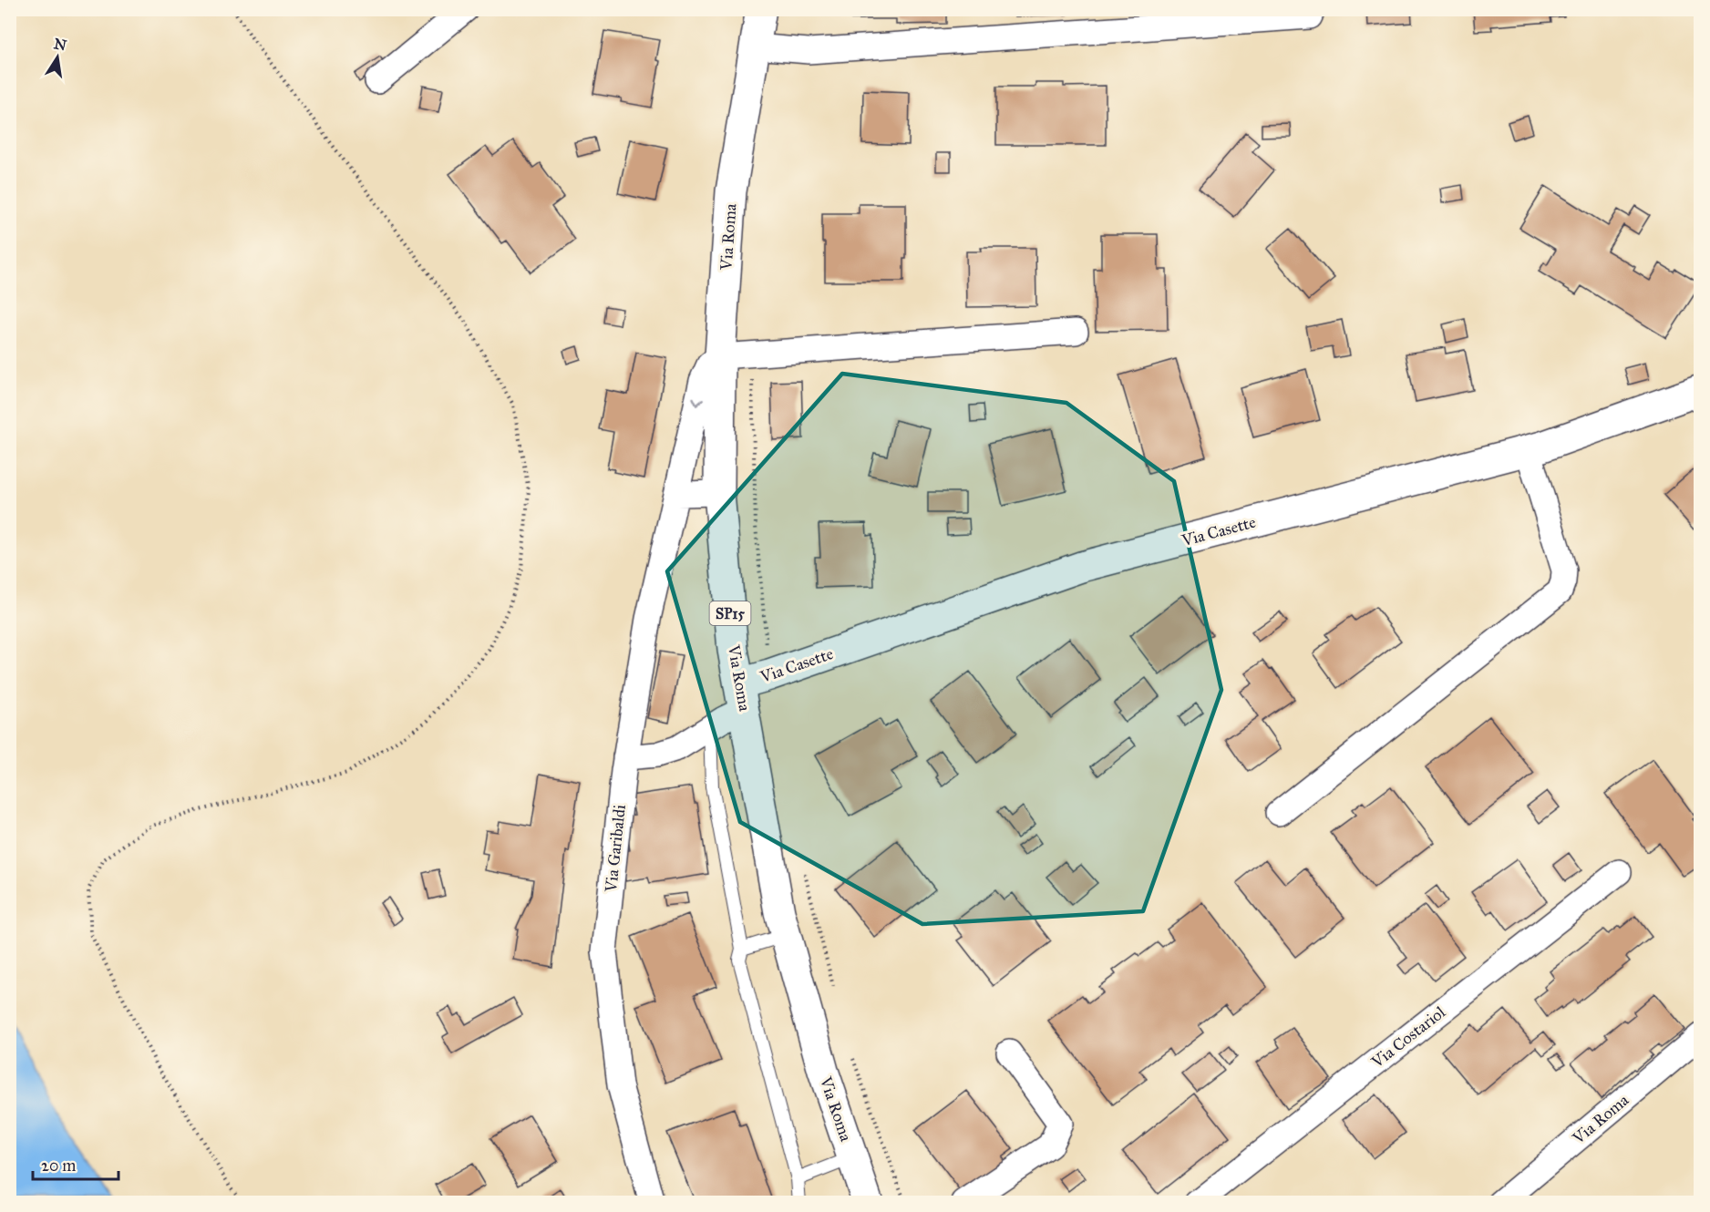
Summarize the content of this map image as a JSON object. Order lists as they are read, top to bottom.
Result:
{
  "streets": {
    "main road": ["Via Roma", "Via Casette", "SP15"],
    "street": ["Via Garibaldi", "Via Costariol"]
  },
  "crossings": [
    ["Via Roma", "Via Casette"],
    ["Via Roma", "Via Garibaldi"]
  ],
  "scale_bar": "20 m",
  "north": "top"
}
